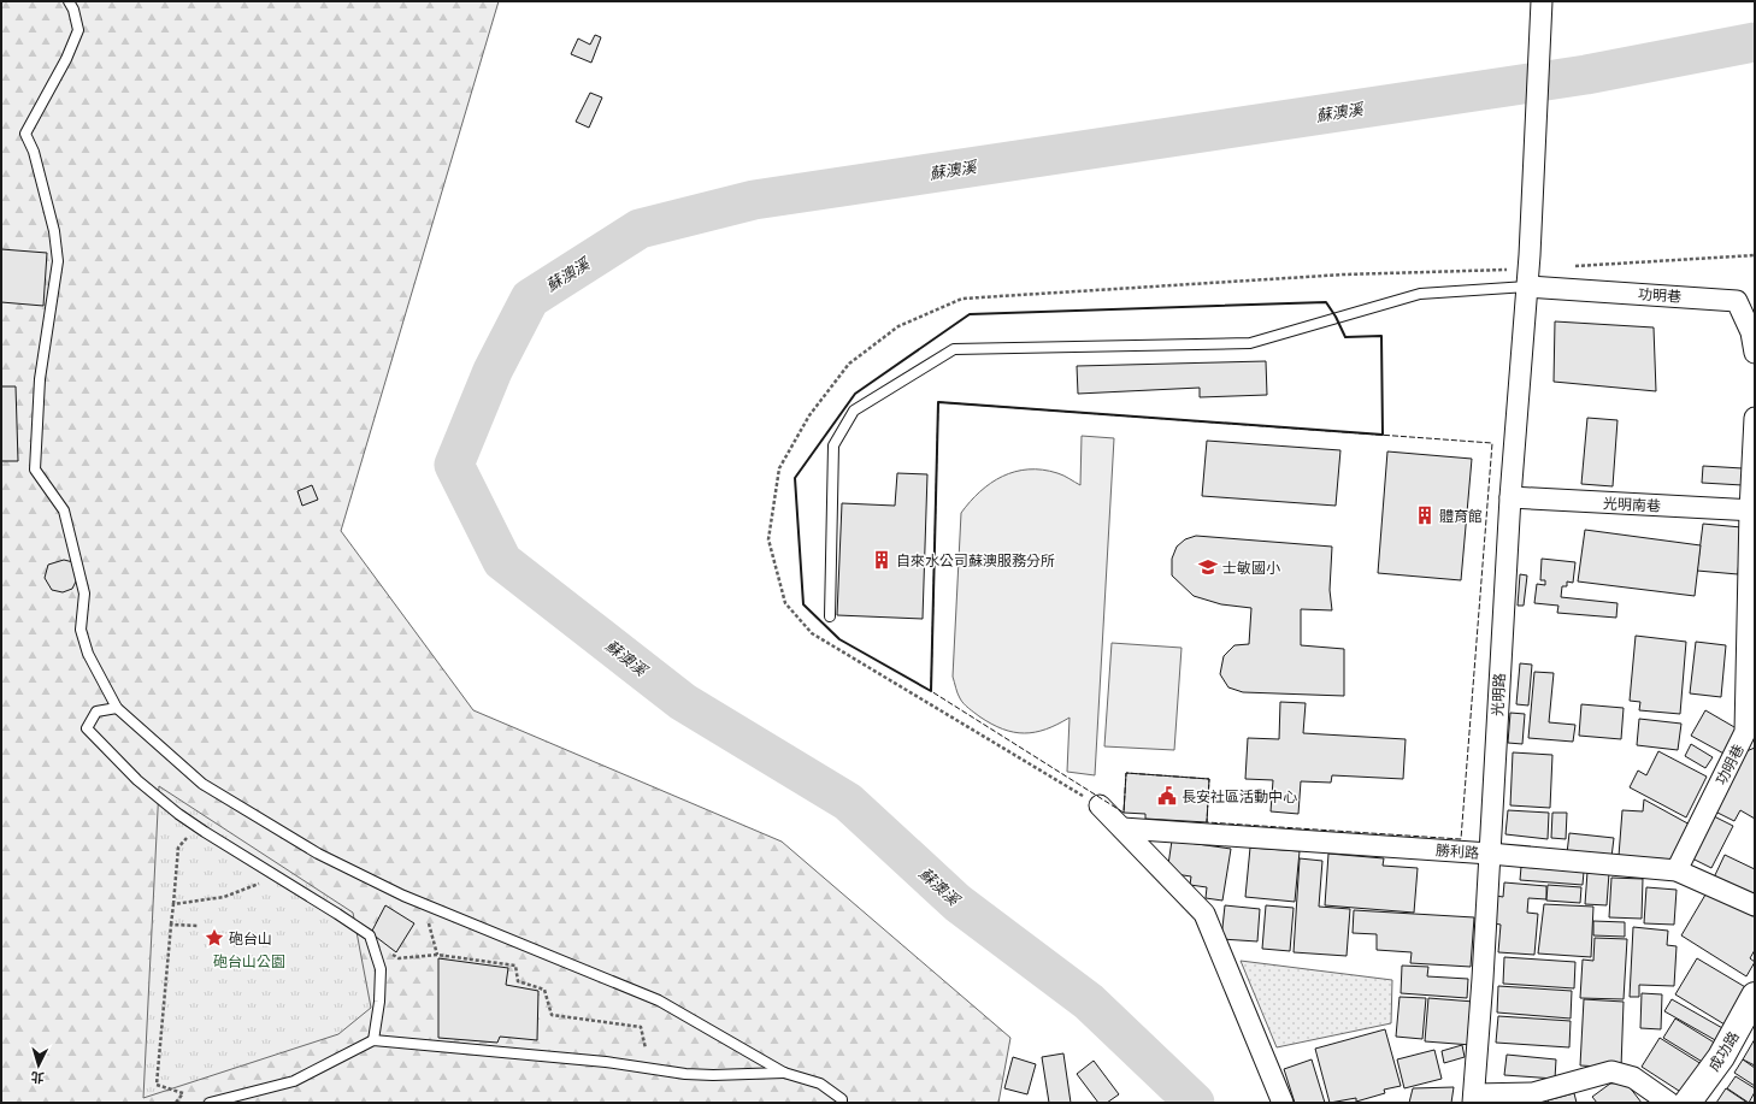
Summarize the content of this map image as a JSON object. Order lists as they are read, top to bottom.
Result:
{
  "streets": {
    "street": [
      "功明巷",
      "光明南巷",
      "光明路",
      "勝利路",
      "成功路"
    ]
  },
  "crossings": [
    ["功明巷", "光明南巷"],
    ["功明巷", "光明路"],
    ["功明巷", "勝利路"],
    ["光明南巷", "光明路"],
    ["光明路", "勝利路"]
  ],
  "water": ["蘇澳溪"],
  "parks": ["砲台山公園"],
  "places": {
    "building": ["體育館", "自來水公司蘇澳服務分所"],
    "school or university": ["士敏國小"],
    "public building": ["長安社區活動中心"],
    "place": ["砲台山"]
  },
  "north": "bottom"
}
